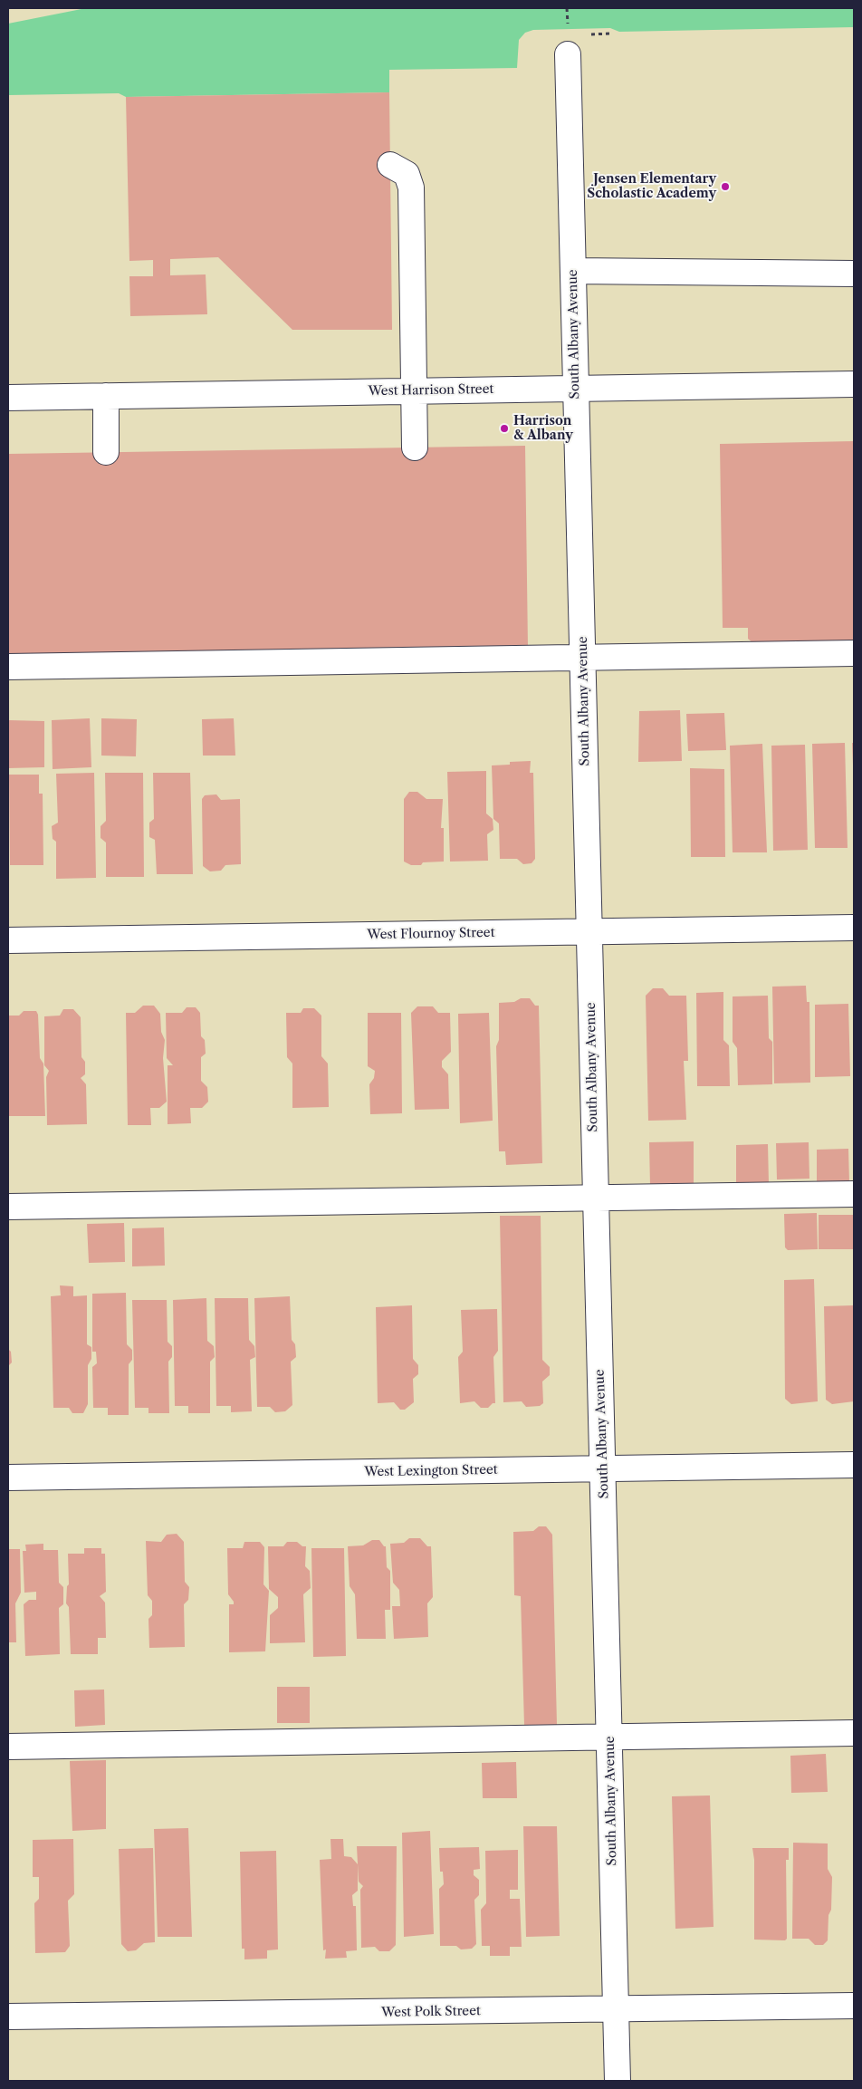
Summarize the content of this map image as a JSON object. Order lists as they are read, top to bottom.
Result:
{
  "streets": {
    "street": [
      "South Albany Avenue",
      "West Harrison Street",
      "West Flournoy Street",
      "West Lexington Street",
      "West Polk Street"
    ]
  },
  "crossings": [
    ["South Albany Avenue", "West Harrison Street"],
    ["South Albany Avenue", "West Flournoy Street"],
    ["South Albany Avenue", "West Lexington Street"],
    ["South Albany Avenue", "West Polk Street"]
  ],
  "places": ["Jensen Elementary Scholastic Academy", "Harrison & Albany"]
}
